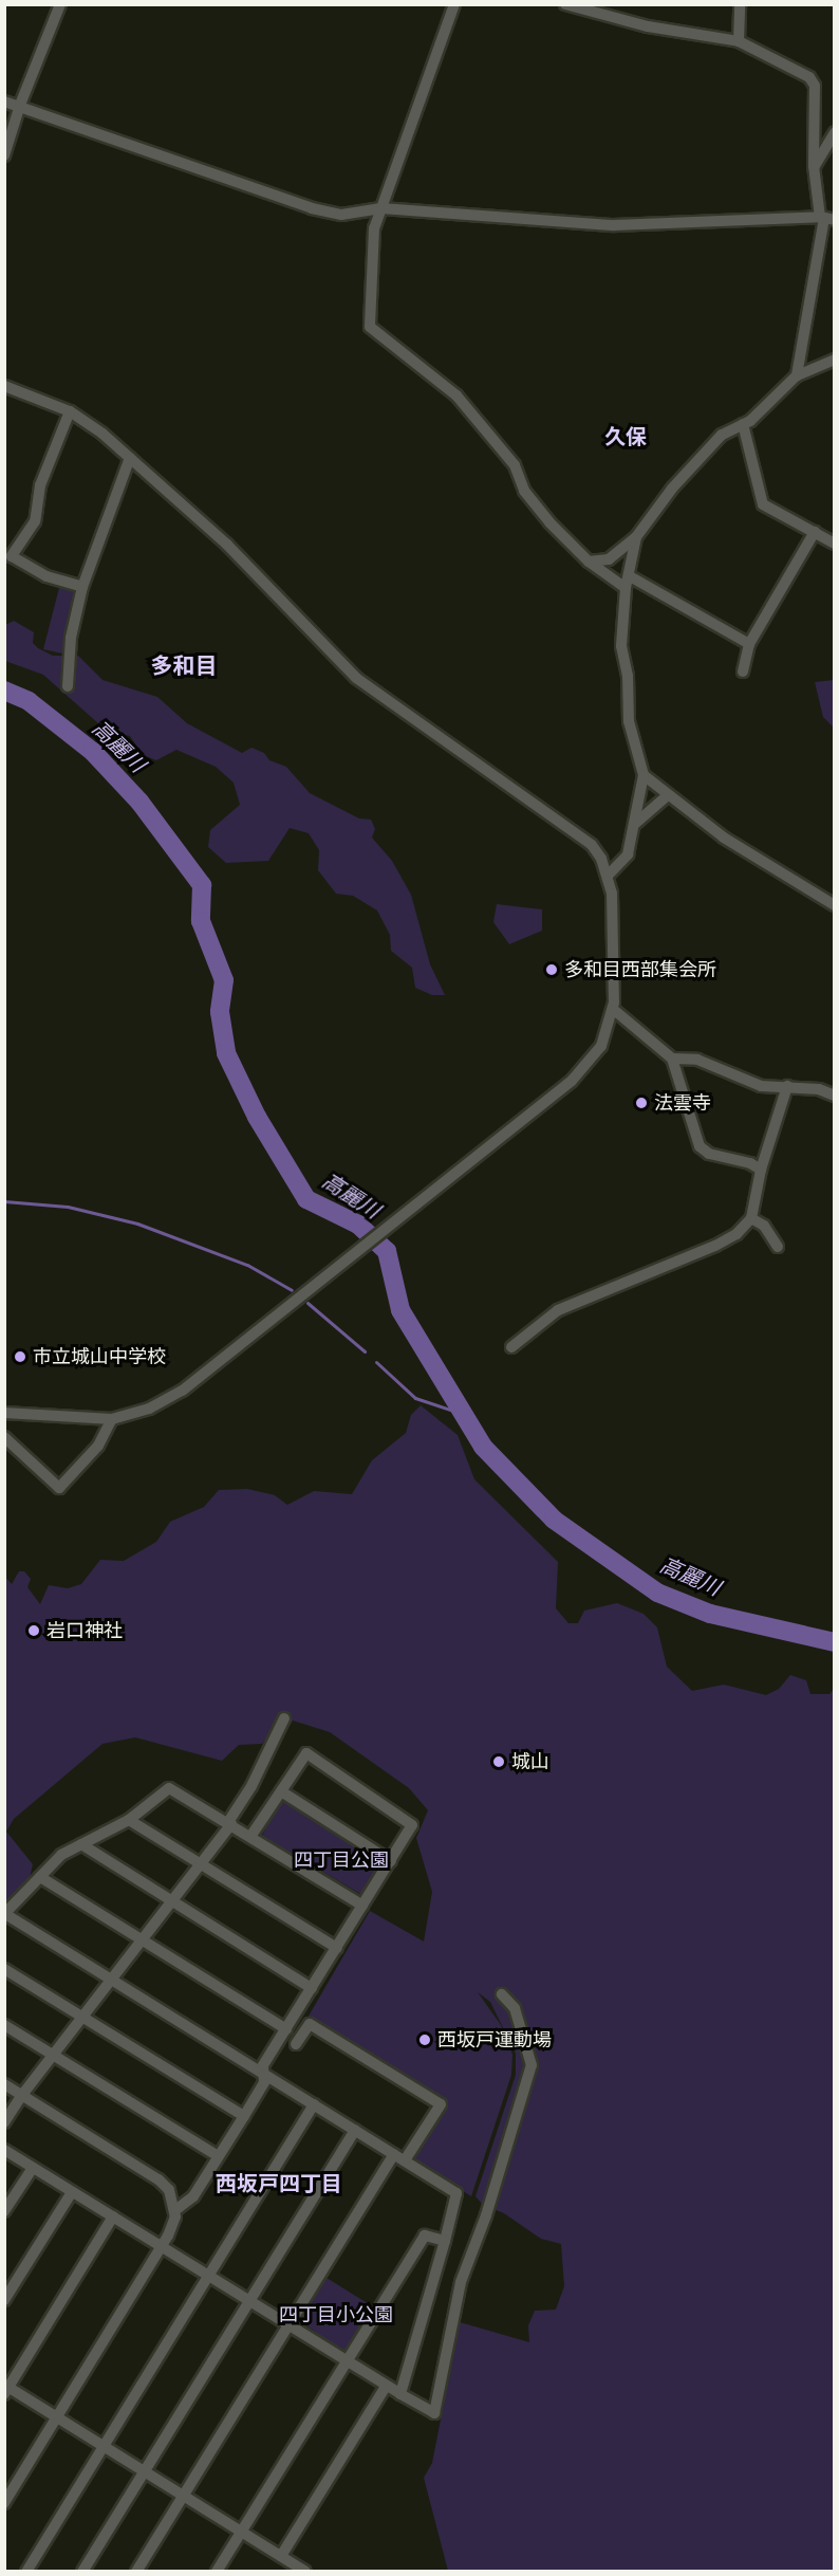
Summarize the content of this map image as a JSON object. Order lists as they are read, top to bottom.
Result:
{
  "districts": ["久保", "多和目", "西坂戸四丁目"],
  "water": ["高麗川"],
  "parks": ["四丁目公園", "四丁目小公園"],
  "places": [
    "多和目西部集会所",
    "法雲寺",
    "市立城山中学校",
    "岩口神社",
    "城山",
    "西坂戸運動場"
  ]
}
